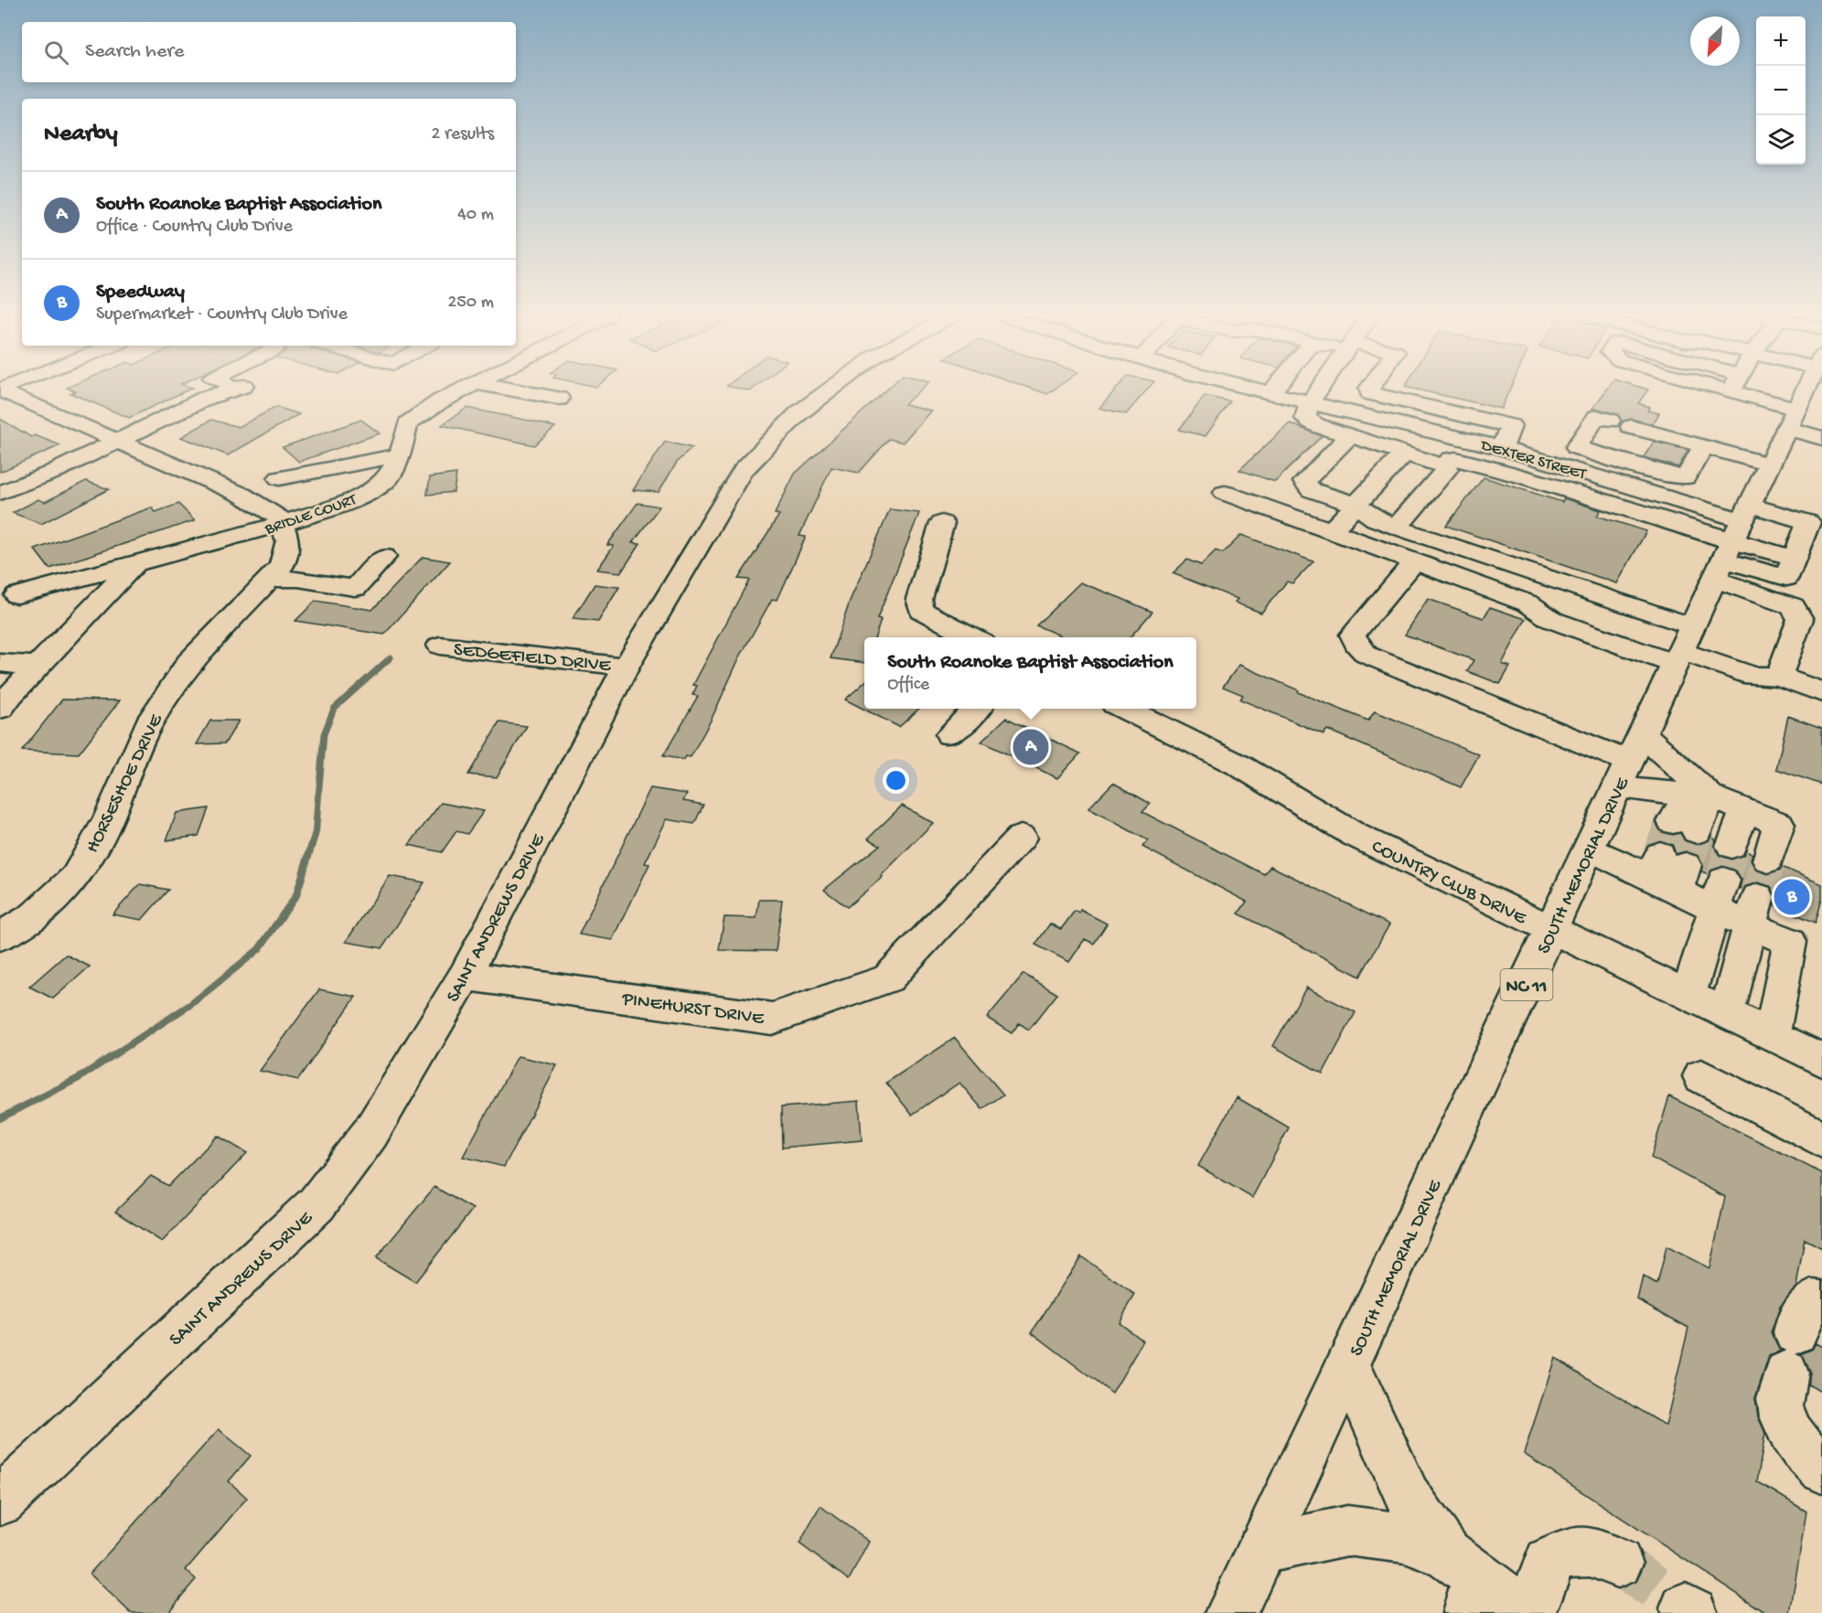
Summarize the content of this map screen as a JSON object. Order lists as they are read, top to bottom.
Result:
{
  "streets": {
    "street": [
      "DEXTER STREET",
      "BRIDLE COURT",
      "SEDGEFIELD DRIVE",
      "HORSESHOE DRIVE",
      "SOUTH MEMORIAL DRIVE",
      "COUNTRY CLUB DRIVE",
      "SAINT ANDREWS DRIVE",
      "NC 11",
      "PINEHURST DRIVE"
    ]
  },
  "crossings": [
    ["DEXTER STREET", "SOUTH MEMORIAL DRIVE"],
    ["BRIDLE COURT", "HORSESHOE DRIVE"],
    ["SEDGEFIELD DRIVE", "SAINT ANDREWS DRIVE"],
    ["SOUTH MEMORIAL DRIVE", "COUNTRY CLUB DRIVE"],
    ["SAINT ANDREWS DRIVE", "PINEHURST DRIVE"]
  ],
  "north": "bottom left",
  "page": {
    "map_buttons": ["+", "−"],
    "search": "Search here",
    "heading": ["Nearby", "2 results"],
    "list": [
      {
        "mark": "A",
        "name": "South Roanoke Baptist Association",
        "note": "Office · Country Club Drive",
        "value": "40 m"
      },
      {
        "mark": "B",
        "name": "Speedway",
        "note": "Supermarket · Country Club Drive",
        "value": "250 m"
      }
    ],
    "popup": ["South Roanoke Baptist Association", "Office"],
    "pins": ["A", "B"]
  }
}
